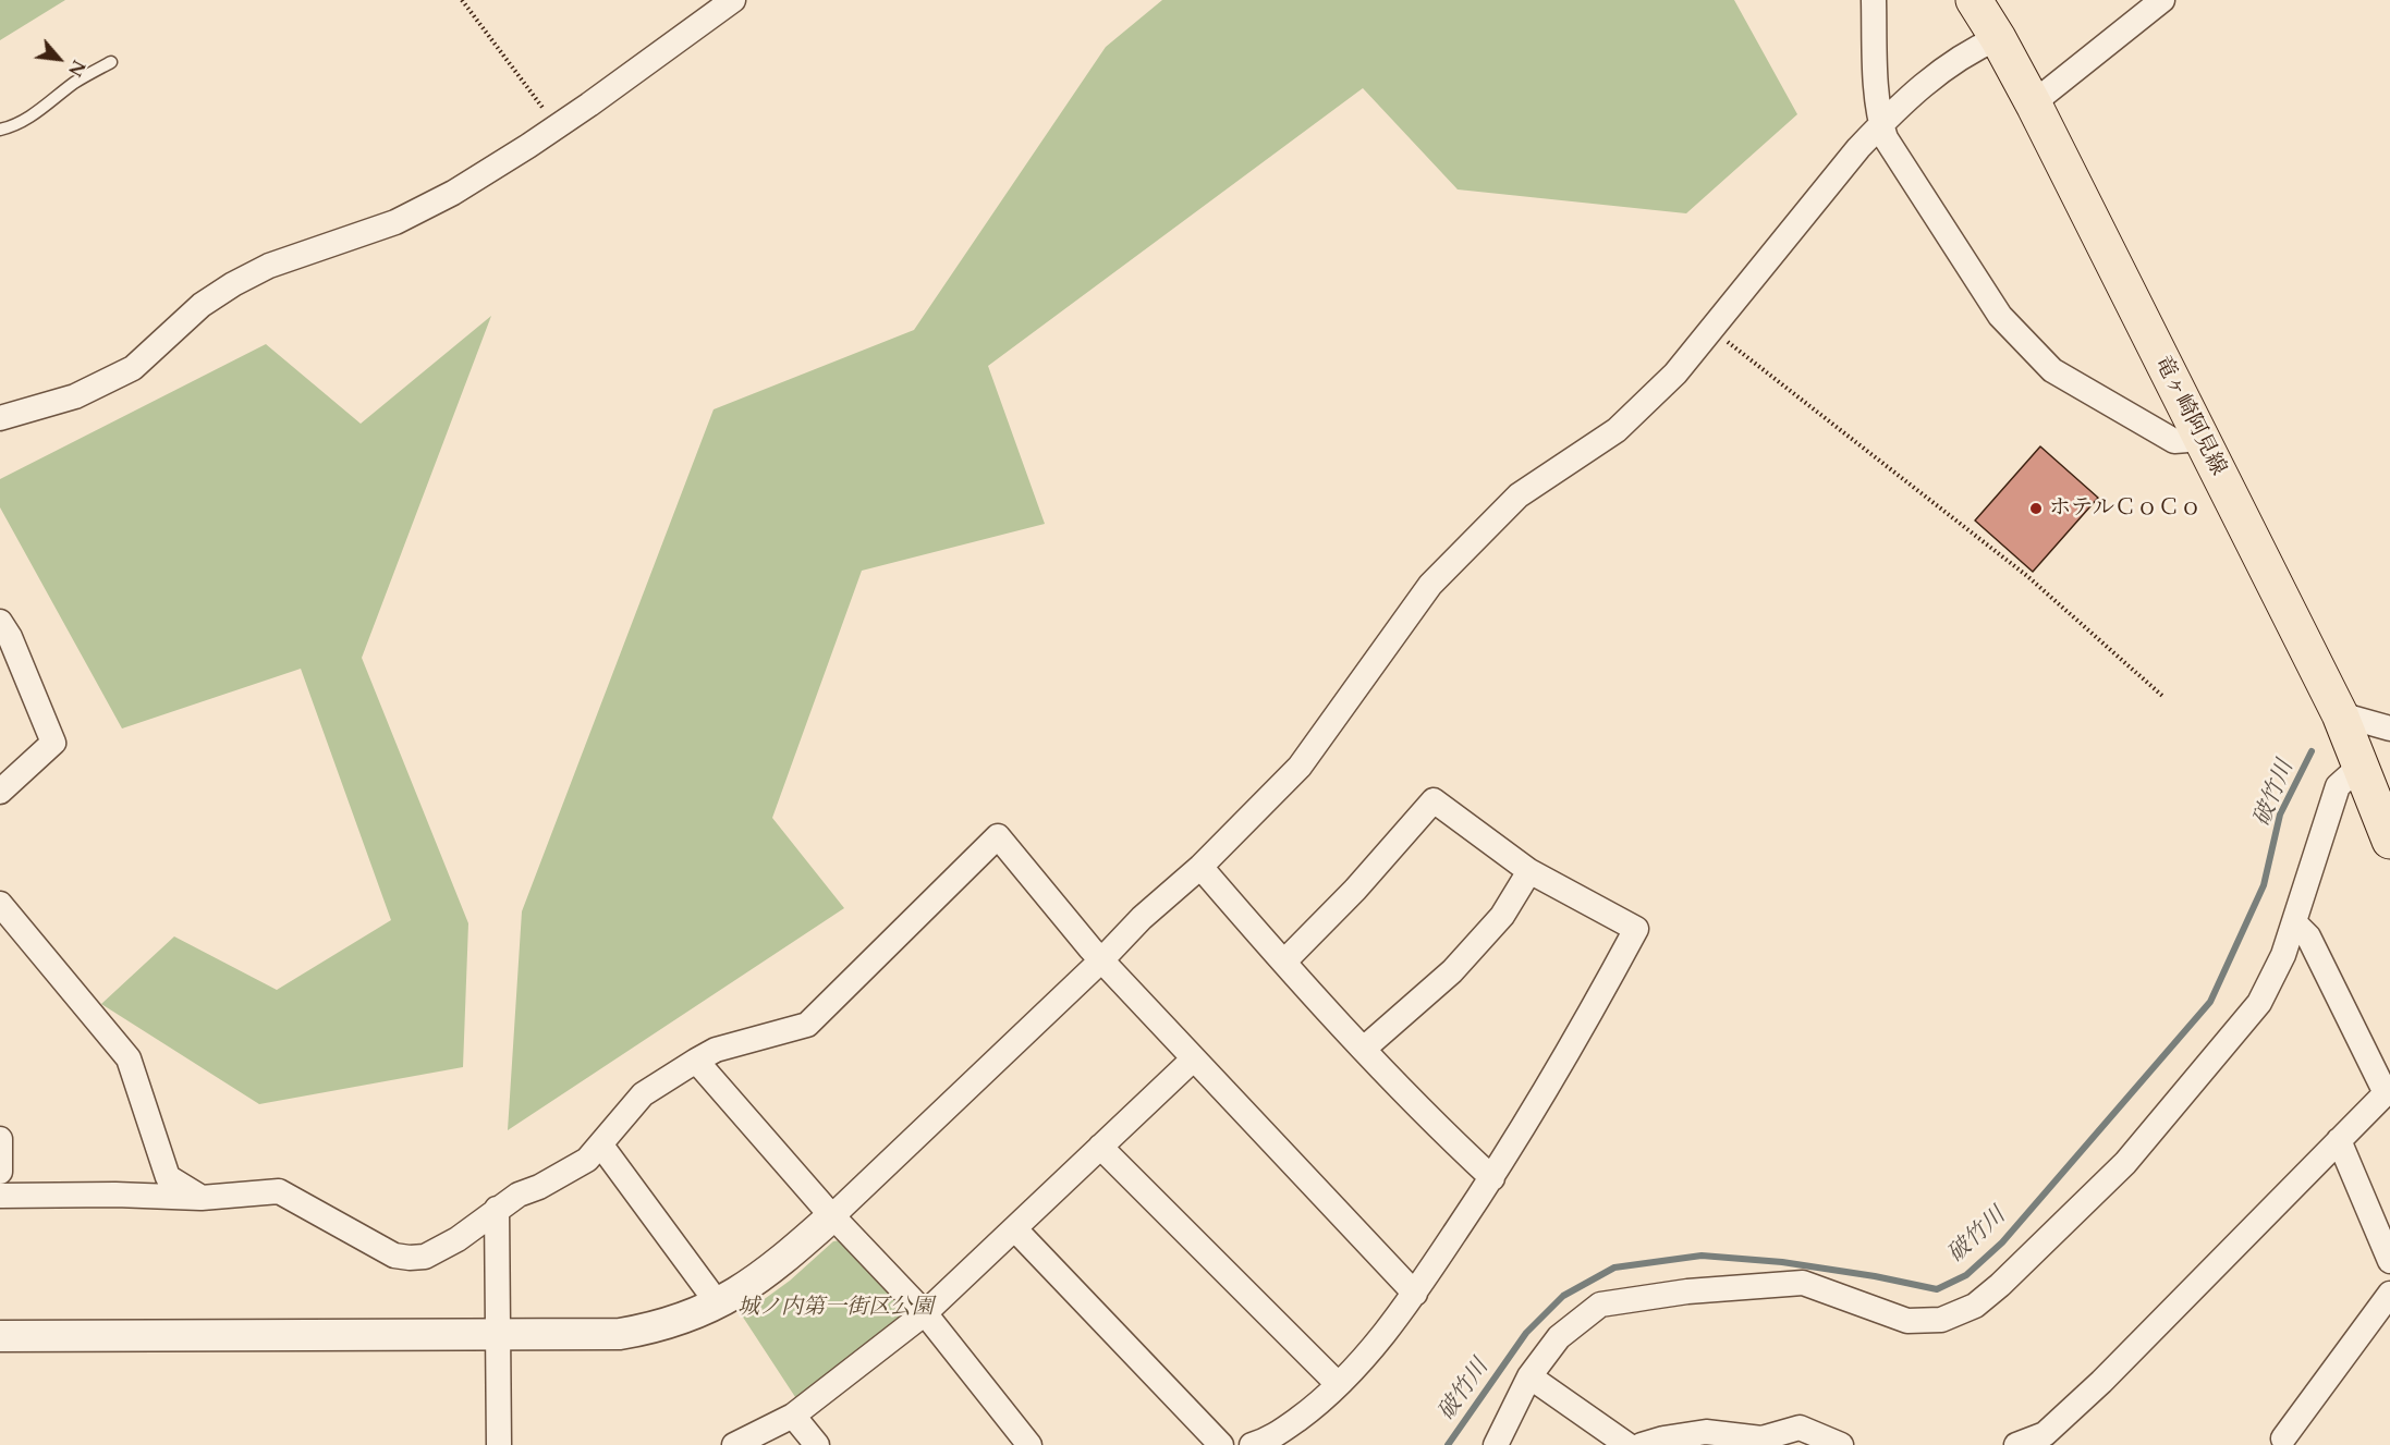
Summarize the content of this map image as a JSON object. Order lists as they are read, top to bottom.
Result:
{
  "streets": {
    "main road": ["竜ヶ崎阿見線"]
  },
  "water": ["破竹川"],
  "parks": ["城ノ内第一街区公園"],
  "places": ["ホテルＣｏＣｏ"],
  "north": "bottom right"
}
